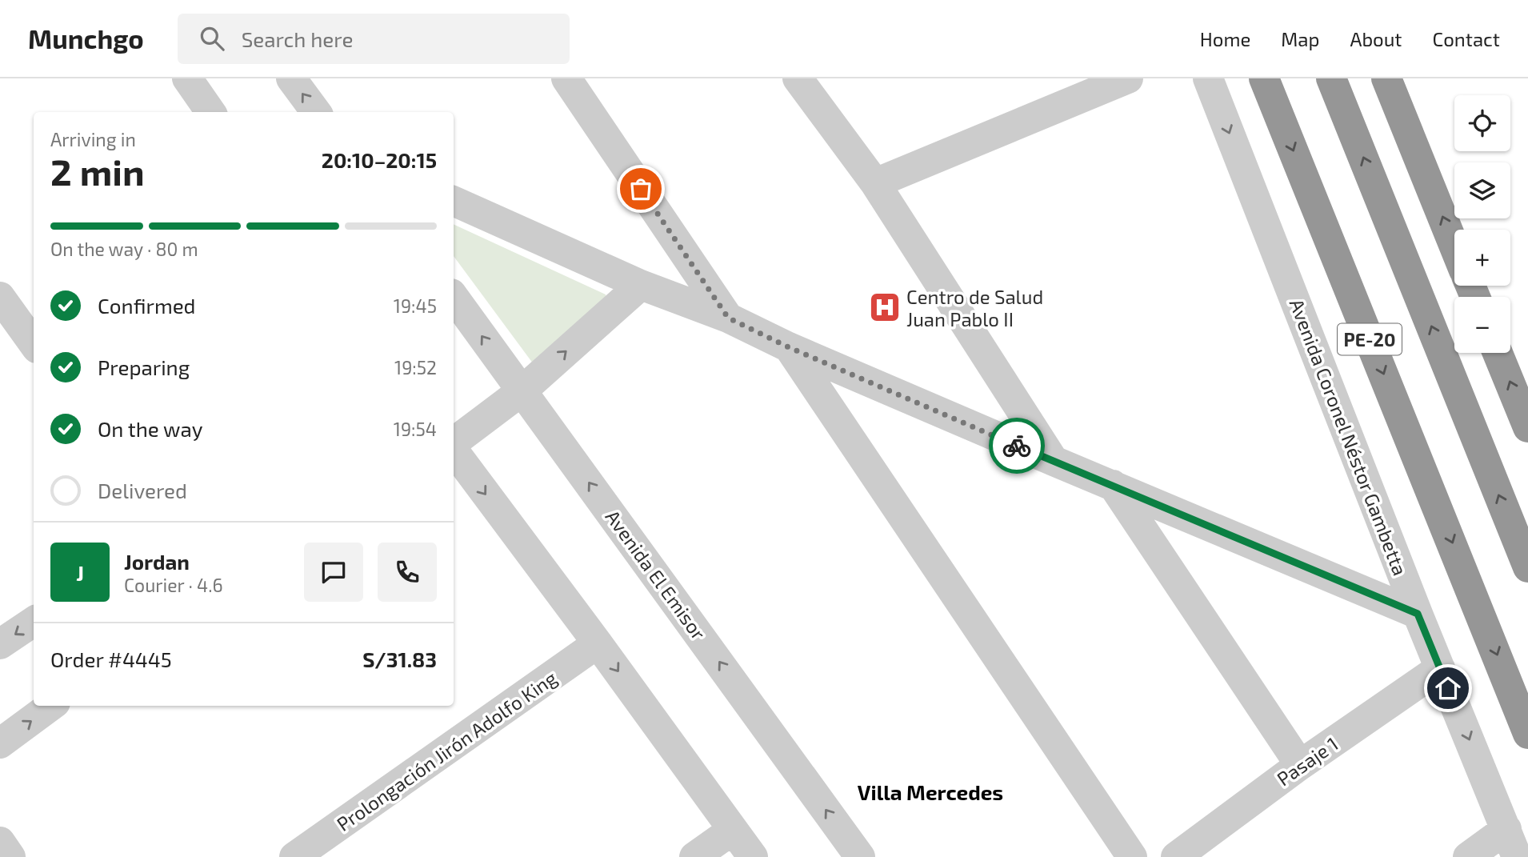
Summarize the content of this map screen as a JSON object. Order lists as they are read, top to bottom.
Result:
{
  "streets": {
    "highway": ["PE-20"],
    "street": [
      "Avenida Coronel Néstor Gambetta",
      "Avenida El Emisor",
      "Prolongación Jirón Adolfo King",
      "Pasaje 1"
    ]
  },
  "crossings": [
    ["Avenida Coronel Néstor Gambetta", "Pasaje 1"]
  ],
  "districts": ["Villa Mercedes"],
  "places": {
    "hospital": ["Centro de Salud Juan Pablo II"]
  },
  "page": {
    "header": "Munchgo",
    "search": "Search here",
    "nav": [
      "Home",
      "Map",
      "About",
      "Contact"
    ],
    "map_buttons": ["+", "−"],
    "heading": ["2 min", "Arriving in", "20:10–20:15"],
    "panel": [
      "Jordan",
      "Courier · 4.6",
      "Order #4445",
      "S/31.83"
    ],
    "bar": "On the way · 80 m",
    "list": [
      ["Confirmed", "19:45"],
      ["Preparing", "19:52"],
      ["On the way", "19:54"],
      "Delivered"
    ],
    "round": "J"
  }
}
